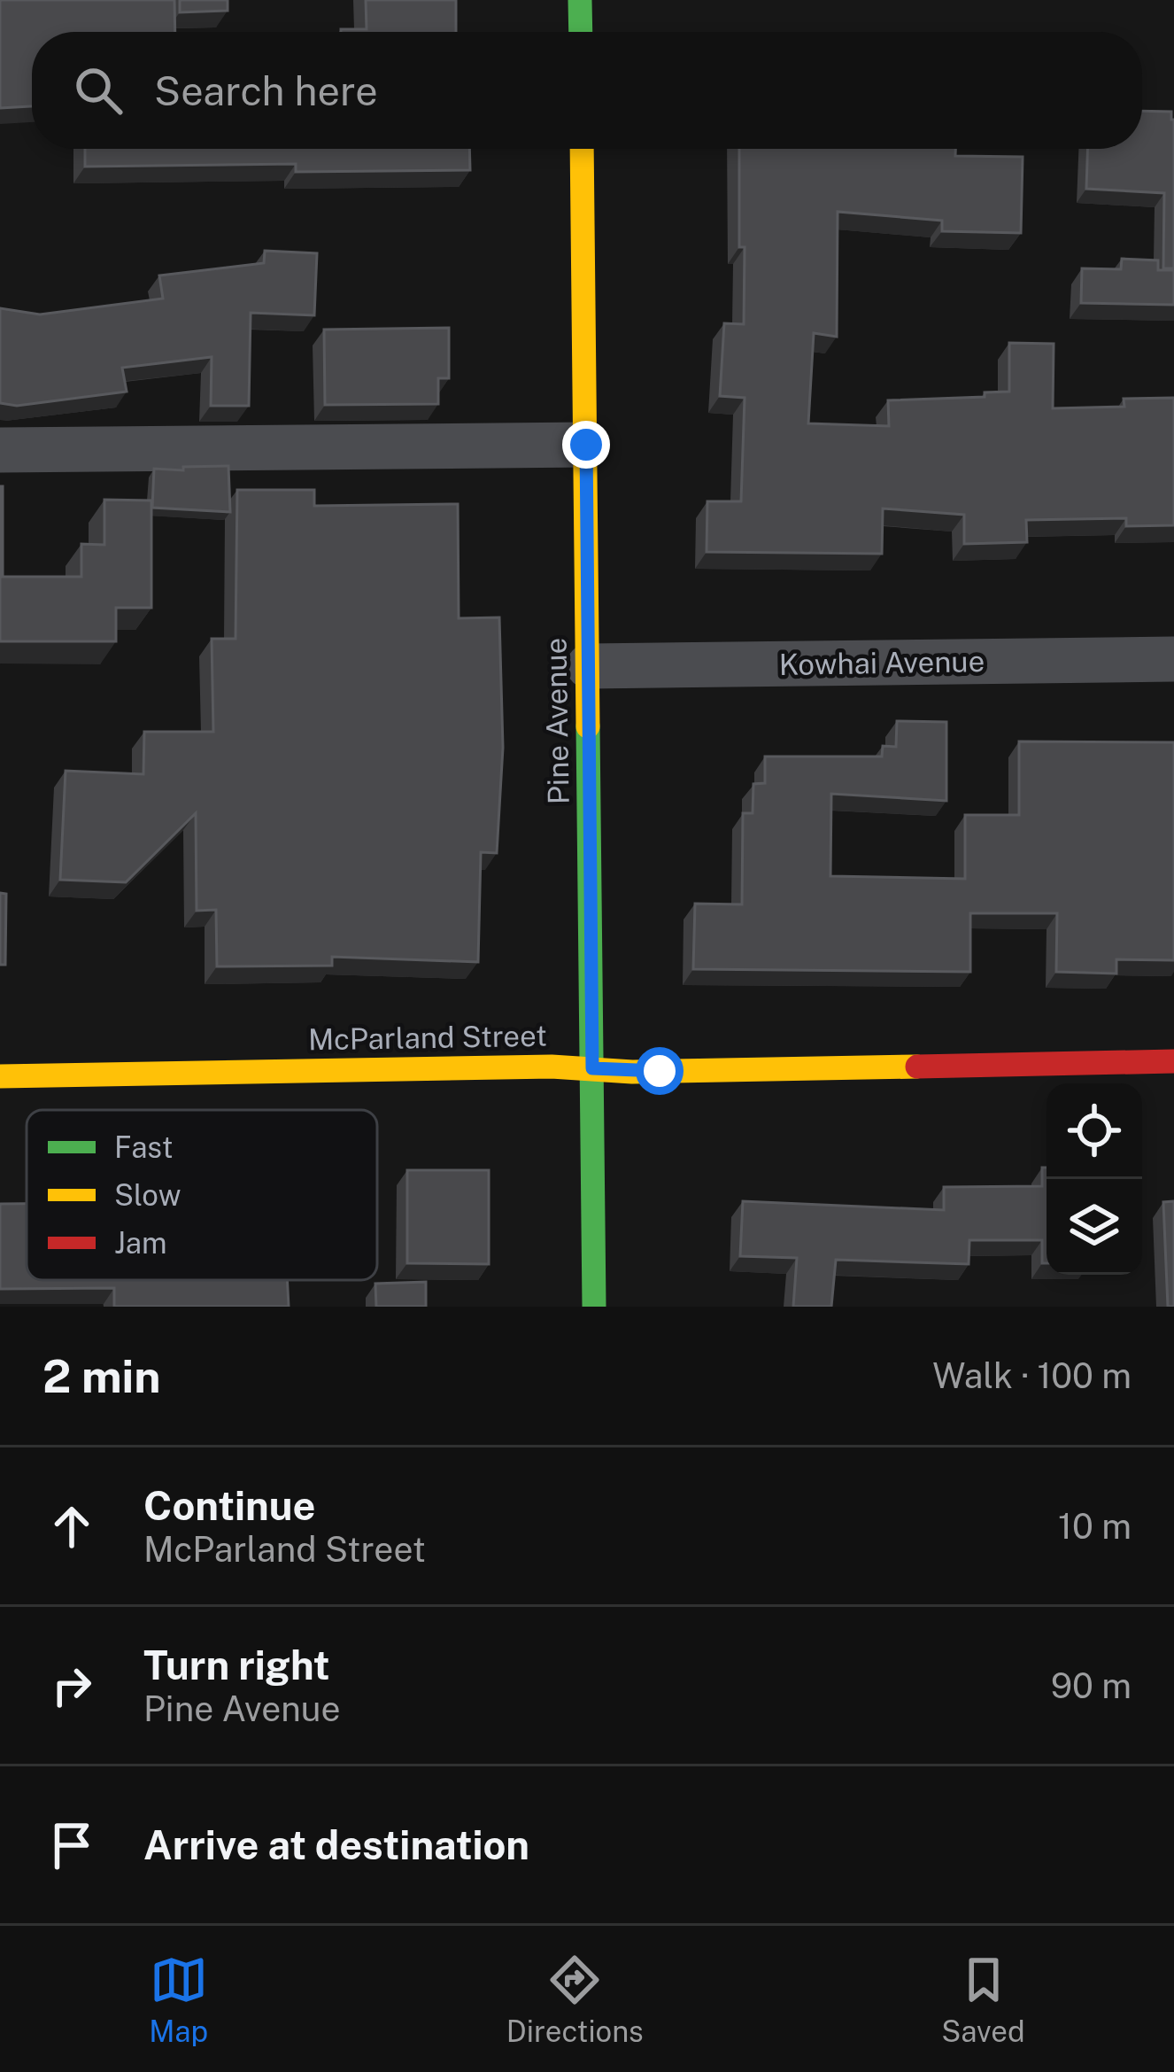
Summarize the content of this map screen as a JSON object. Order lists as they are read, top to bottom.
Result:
{
  "streets": {
    "street": ["Kowhai Avenue", "Pine Avenue", "McParland Street"]
  },
  "crossings": [
    ["Kowhai Avenue", "Pine Avenue"],
    ["Pine Avenue", "McParland Street"]
  ],
  "legend": ["Fast", "Slow", "Jam"],
  "page": {
    "search": "Search here",
    "heading": ["2 min", "Walk · 100 m"],
    "list": [
      ["Continue", "McParland Street", "10 m"],
      ["Turn right", "Pine Avenue", "90 m"],
      "Arrive at destination"
    ],
    "nav": ["Map", "Directions", "Saved"]
  }
}
